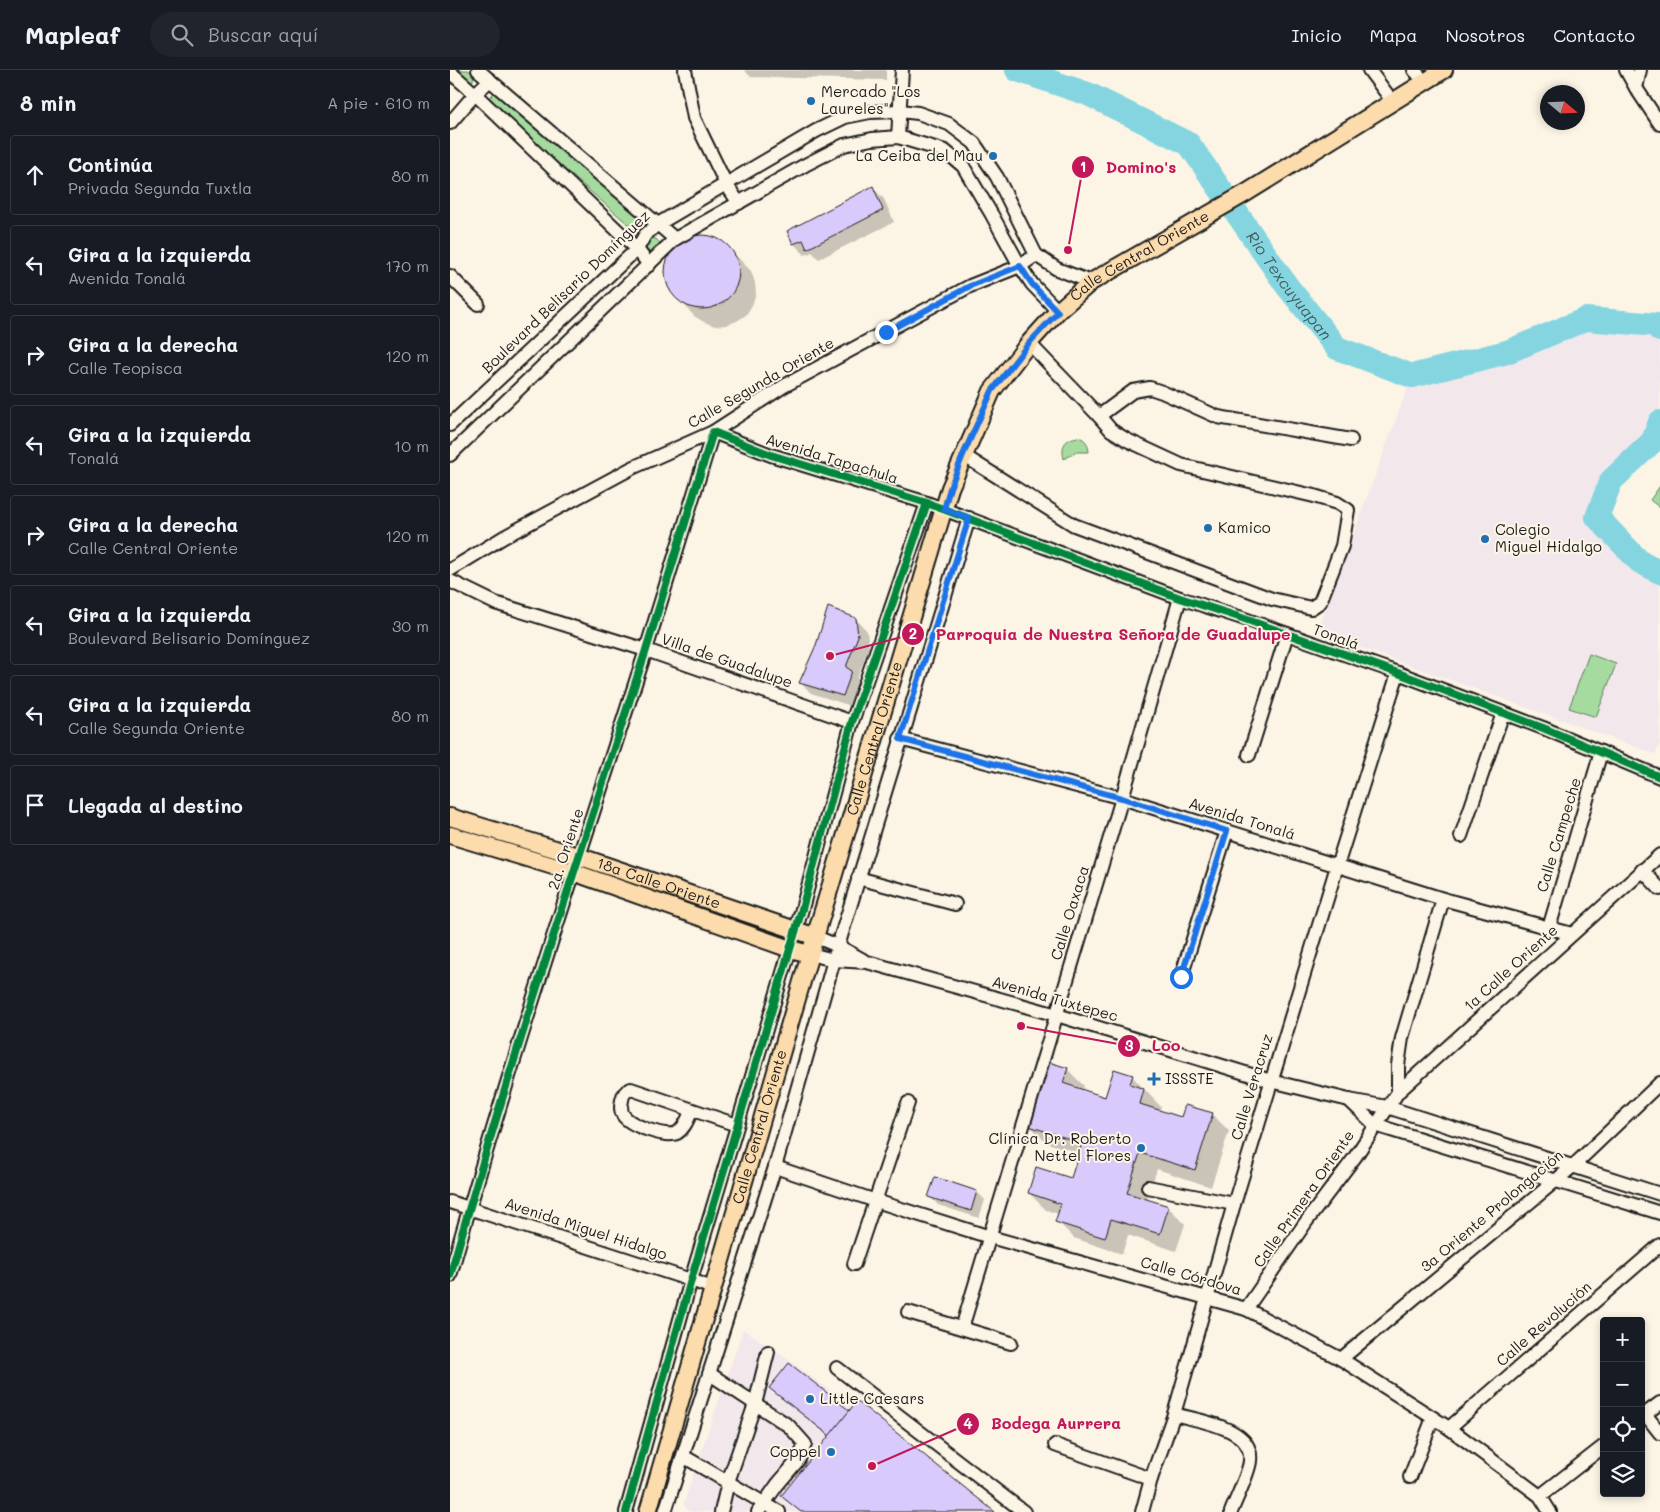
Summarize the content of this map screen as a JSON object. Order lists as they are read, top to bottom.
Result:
{
  "streets": {
    "main road": ["Calle Central Oriente", "18a Calle Oriente"],
    "street": [
      "Boulevard Belisario Domínguez",
      "Calle Segunda Oriente",
      "Avenida Tapachula",
      "Tonalá",
      "Villa de Guadalupe",
      "Avenida Tonalá",
      "Calle Campeche",
      "2a. Oriente",
      "Calle Oaxaca",
      "1a Calle Oriente",
      "Avenida Tuxtepec",
      "Calle Veracruz",
      "Calle Primera Oriente",
      "3a Oriente Prolongación",
      "Avenida Miguel Hidalgo",
      "Calle Córdova",
      "Calle Revolución"
    ]
  },
  "crossings": [
    ["Calle Central Oriente", "Avenida Tapachula"],
    ["Calle Central Oriente", "Tonalá"],
    ["Calle Central Oriente", "18a Calle Oriente"],
    ["Calle Central Oriente", "Avenida Miguel Hidalgo"],
    ["Boulevard Belisario Domínguez", "Calle Segunda Oriente"],
    ["Calle Segunda Oriente", "Avenida Tapachula"],
    ["Calle Segunda Oriente", "2a. Oriente"],
    ["Avenida Tapachula", "Tonalá"],
    ["Avenida Tapachula", "2a. Oriente"],
    ["Tonalá", "Calle Campeche"],
    ["Tonalá", "Calle Oaxaca"],
    ["Tonalá", "Calle Veracruz"],
    ["Villa de Guadalupe", "2a. Oriente"],
    ["Avenida Tonalá", "Calle Campeche"],
    ["Avenida Tonalá", "Calle Oaxaca"],
    ["Avenida Tonalá", "1a Calle Oriente"],
    ["Avenida Tonalá", "Calle Veracruz"],
    ["2a. Oriente", "18a Calle Oriente"],
    ["2a. Oriente", "Avenida Miguel Hidalgo"],
    ["18a Calle Oriente", "Avenida Tuxtepec"],
    ["Calle Oaxaca", "Avenida Tuxtepec"],
    ["Calle Oaxaca", "Calle Córdova"],
    ["1a Calle Oriente", "Avenida Tuxtepec"],
    ["1a Calle Oriente", "Calle Primera Oriente"],
    ["Avenida Tuxtepec", "Calle Veracruz"],
    ["Avenida Tuxtepec", "Calle Primera Oriente"],
    ["Avenida Tuxtepec", "3a Oriente Prolongación"],
    ["Calle Veracruz", "Calle Córdova"],
    ["Calle Primera Oriente", "Calle Córdova"],
    ["3a Oriente Prolongación", "Calle Córdova"],
    ["Calle Córdova", "Calle Revolución"]
  ],
  "water": ["Rio Texcuyuapan"],
  "places": {
    "other": [
      "Mercado \"Los Laureles\"",
      "La Ceiba del Mau",
      "Domino's",
      "Kamico",
      "Colegio Miguel Hidalgo",
      "Parroquia de Nuestra Señora de Guadalupe",
      "Loo",
      "Clínica Dr. Roberto Nettel Flores",
      "Little Caesars",
      "Coppel",
      "Bodega Aurrera"
    ],
    "health": ["ISSSTE"]
  },
  "north": "right",
  "page": {
    "header": "Mapleaf",
    "search": "Buscar aquí",
    "nav": [
      "Inicio",
      "Mapa",
      "Nosotros",
      "Contacto"
    ],
    "heading": ["8 min", "A pie · 610 m"],
    "list": [
      ["Continúa", "Privada Segunda Tuxtla", "80 m"],
      ["Gira a la izquierda", "Avenida Tonalá", "170 m"],
      ["Gira a la derecha", "Calle Teopisca", "120 m"],
      ["Gira a la izquierda", "Tonalá", "10 m"],
      ["Gira a la derecha", "Calle Central Oriente", "120 m"],
      ["Gira a la izquierda", "Boulevard Belisario Domínguez", "30 m"],
      ["Gira a la izquierda", "Calle Segunda Oriente", "80 m"],
      "Llegada al destino"
    ],
    "map_buttons": ["+", "−"]
  }
}
